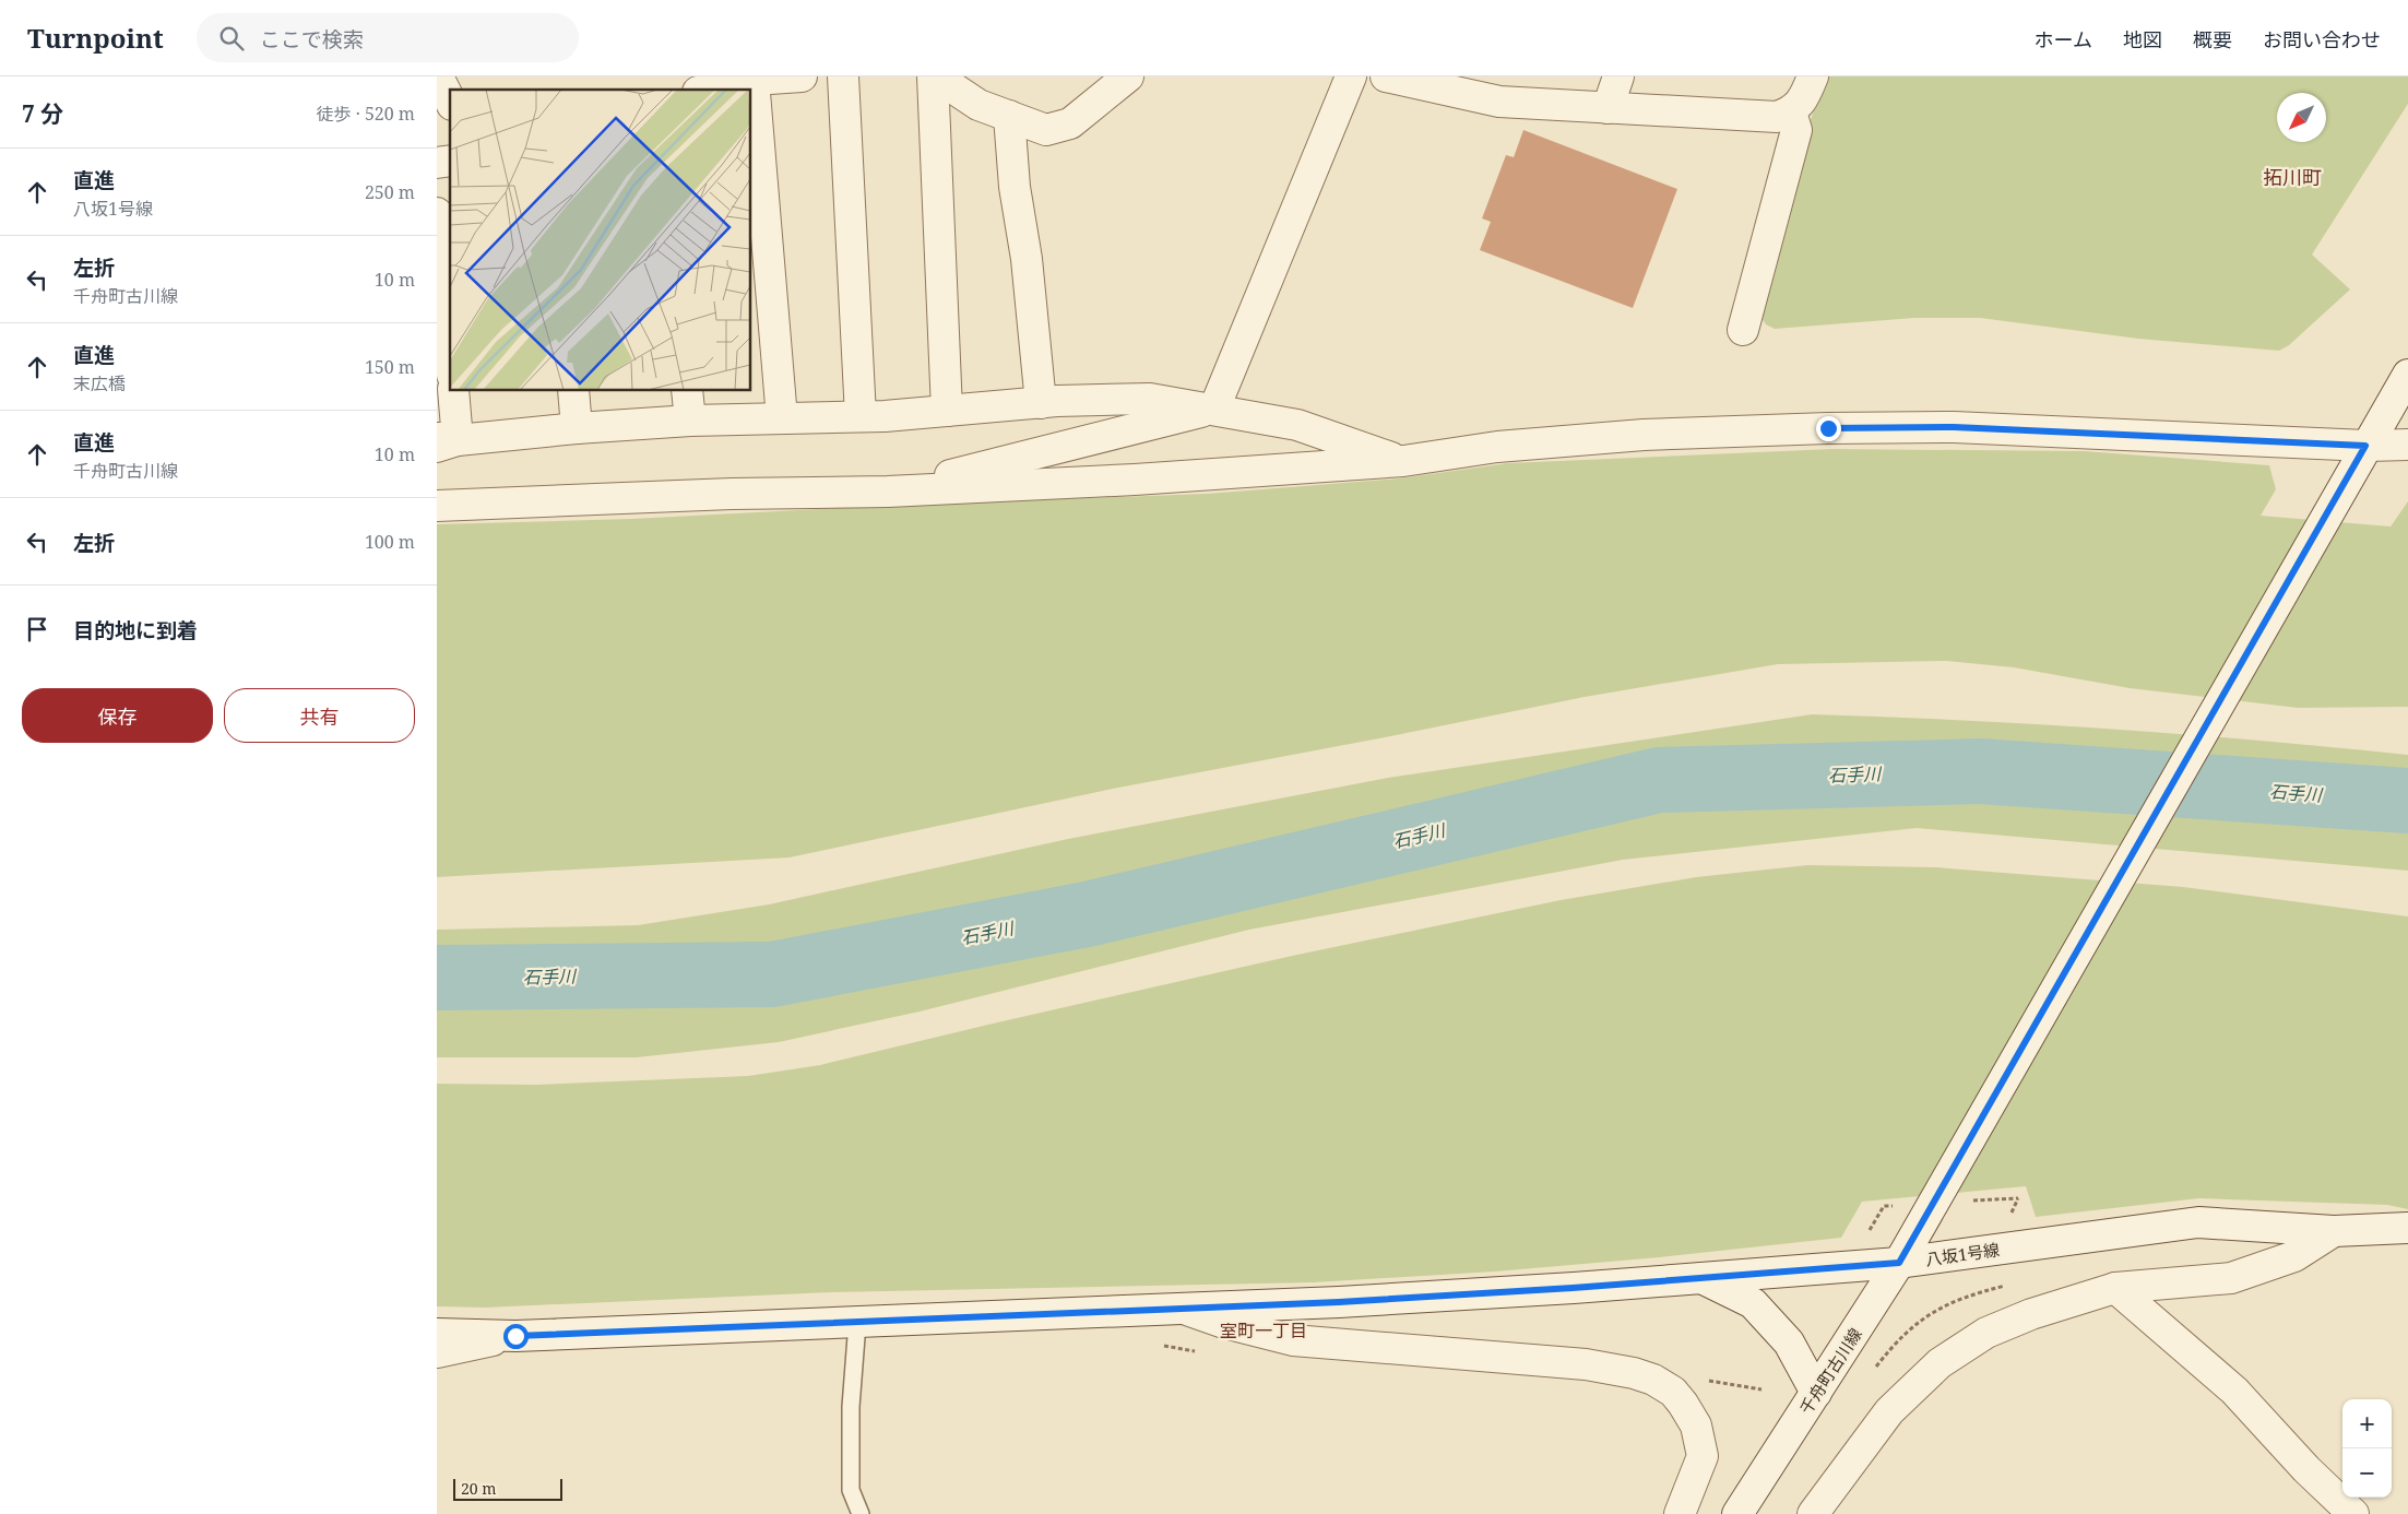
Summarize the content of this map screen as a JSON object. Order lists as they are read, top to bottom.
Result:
{
  "streets": {
    "street": ["八坂1号線", "千舟町古川線"]
  },
  "crossings": [
    ["八坂1号線", "千舟町古川線"]
  ],
  "districts": ["拓川町", "室町一丁目"],
  "water": ["石手川"],
  "scale_bar": "20 m",
  "north": "bottom left",
  "page": {
    "header": "Turnpoint",
    "search": "ここで検索",
    "nav": [
      "ホーム",
      "地図",
      "概要",
      "お問い合わせ"
    ],
    "heading": ["7 分", "徒歩 · 520 m"],
    "list": [
      ["直進", "八坂1号線", "250 m"],
      ["左折", "千舟町古川線", "10 m"],
      ["直進", "末広橋", "150 m"],
      ["直進", "千舟町古川線", "10 m"],
      ["左折", "100 m"],
      "目的地に到着"
    ],
    "buttons": ["保存", "共有"],
    "map_buttons": ["+", "−"],
    "scale": "20 m"
  }
}
